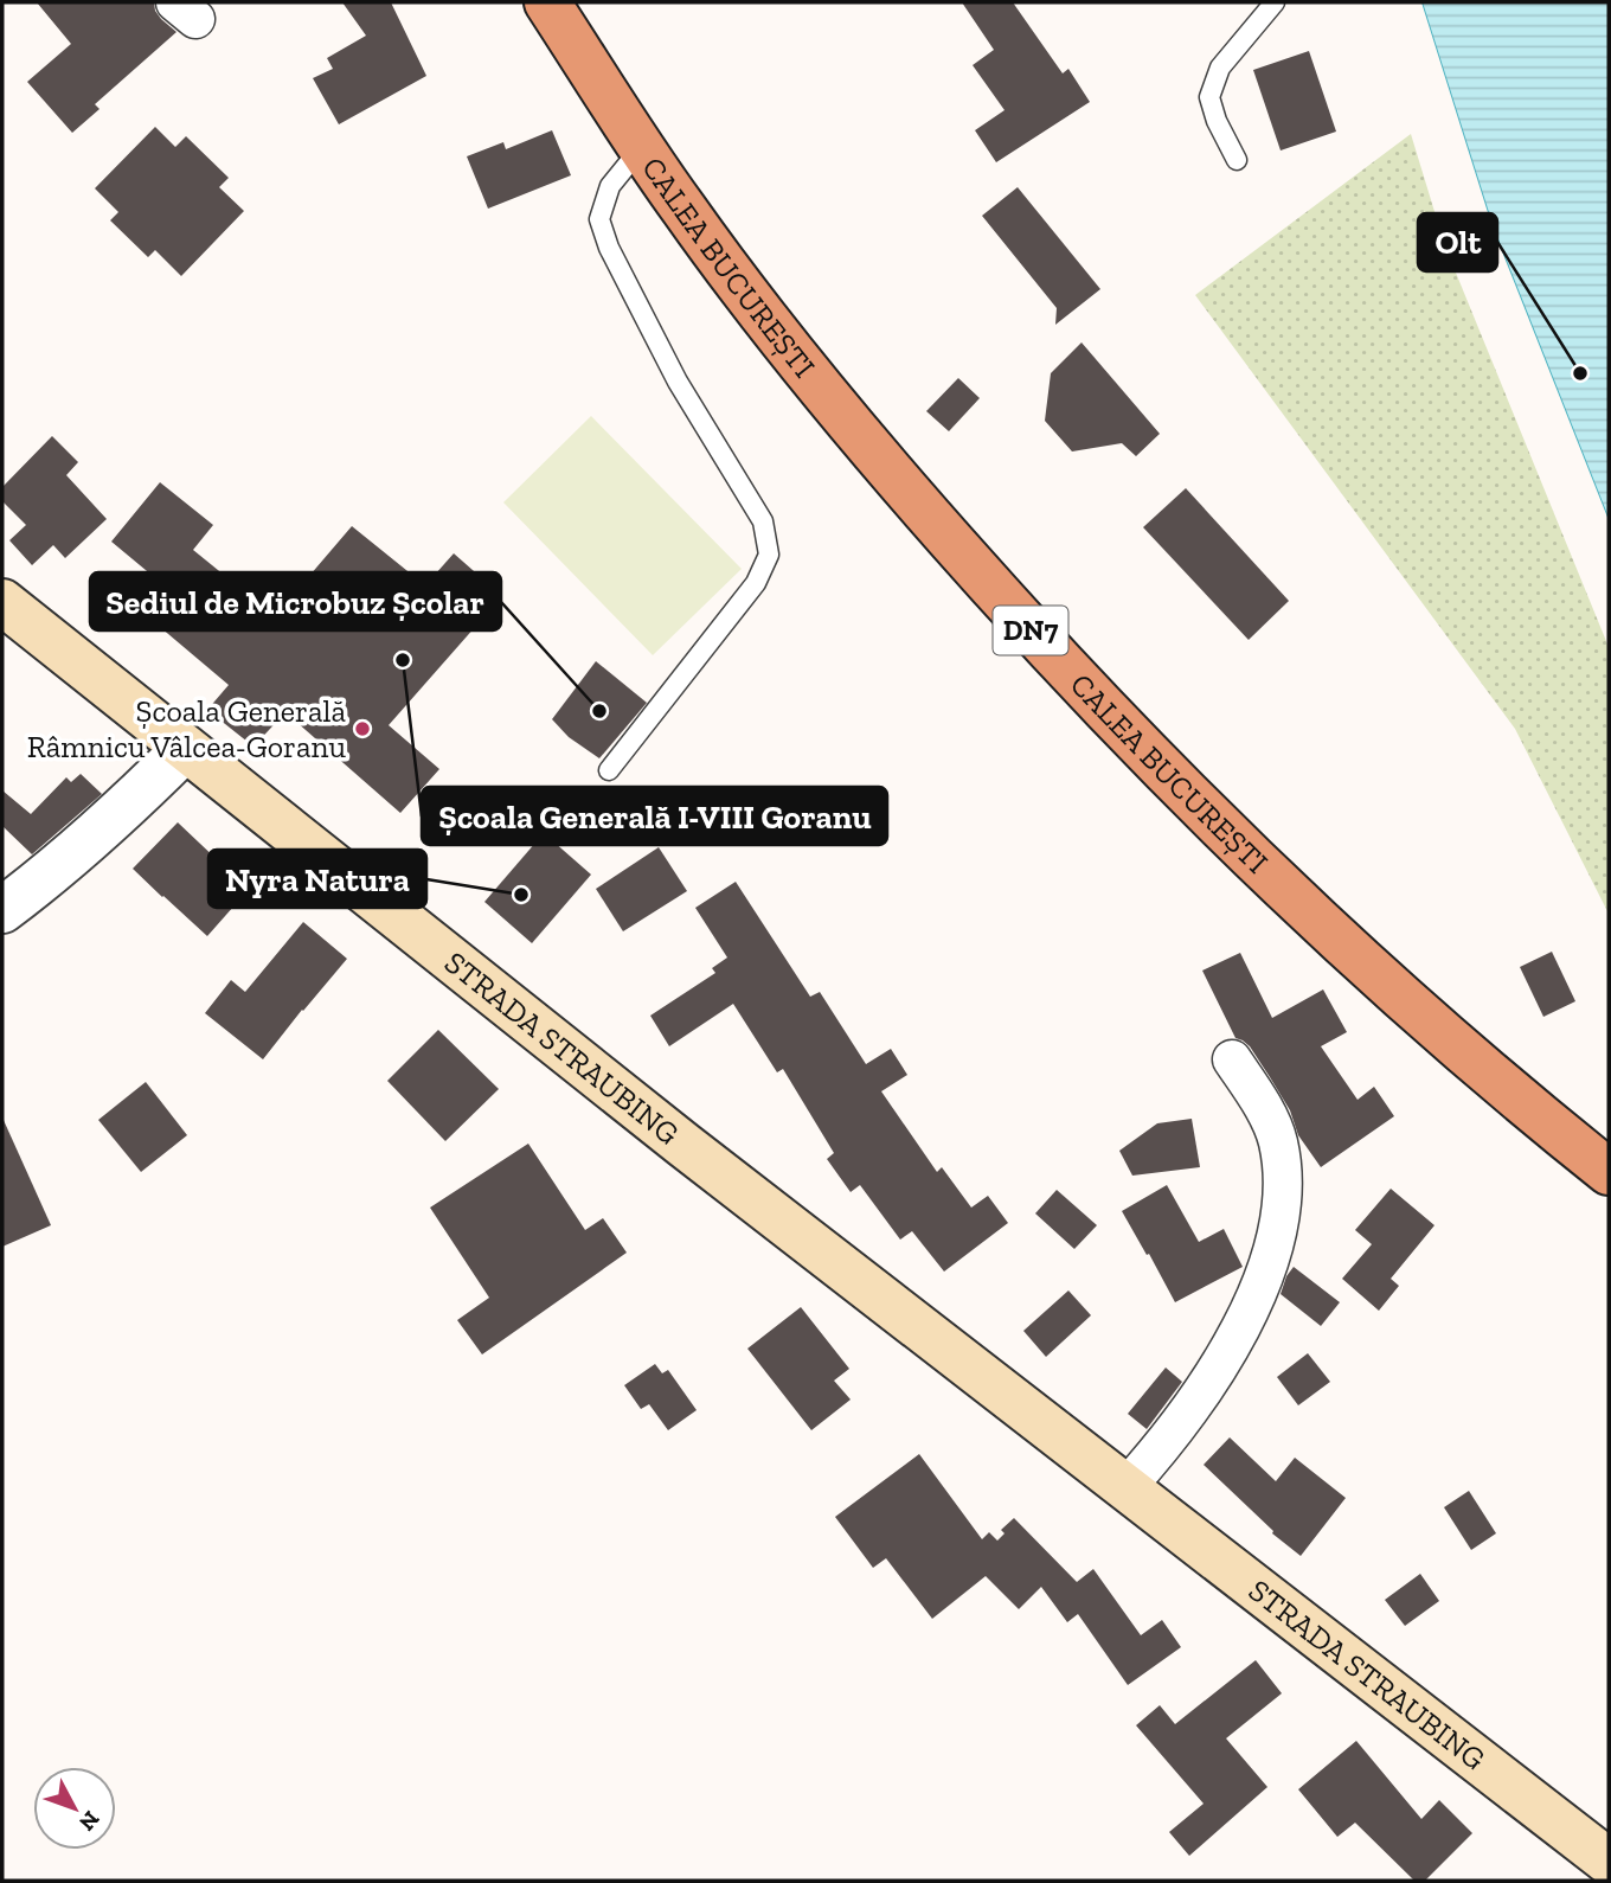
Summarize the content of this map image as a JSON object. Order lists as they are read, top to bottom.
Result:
{
  "streets": {
    "highway": ["CALEA BUCUREȘTI", "DN7"],
    "main road": ["STRADA STRAUBING"]
  },
  "places": [
    "Olt",
    "Școala Generală I-VIII Goranu",
    "Sediul de Microbuz Școlar",
    "Școala Generală Râmnicu Vâlcea-Goranu",
    "Nyra Natura"
  ],
  "north": "bottom right"
}
